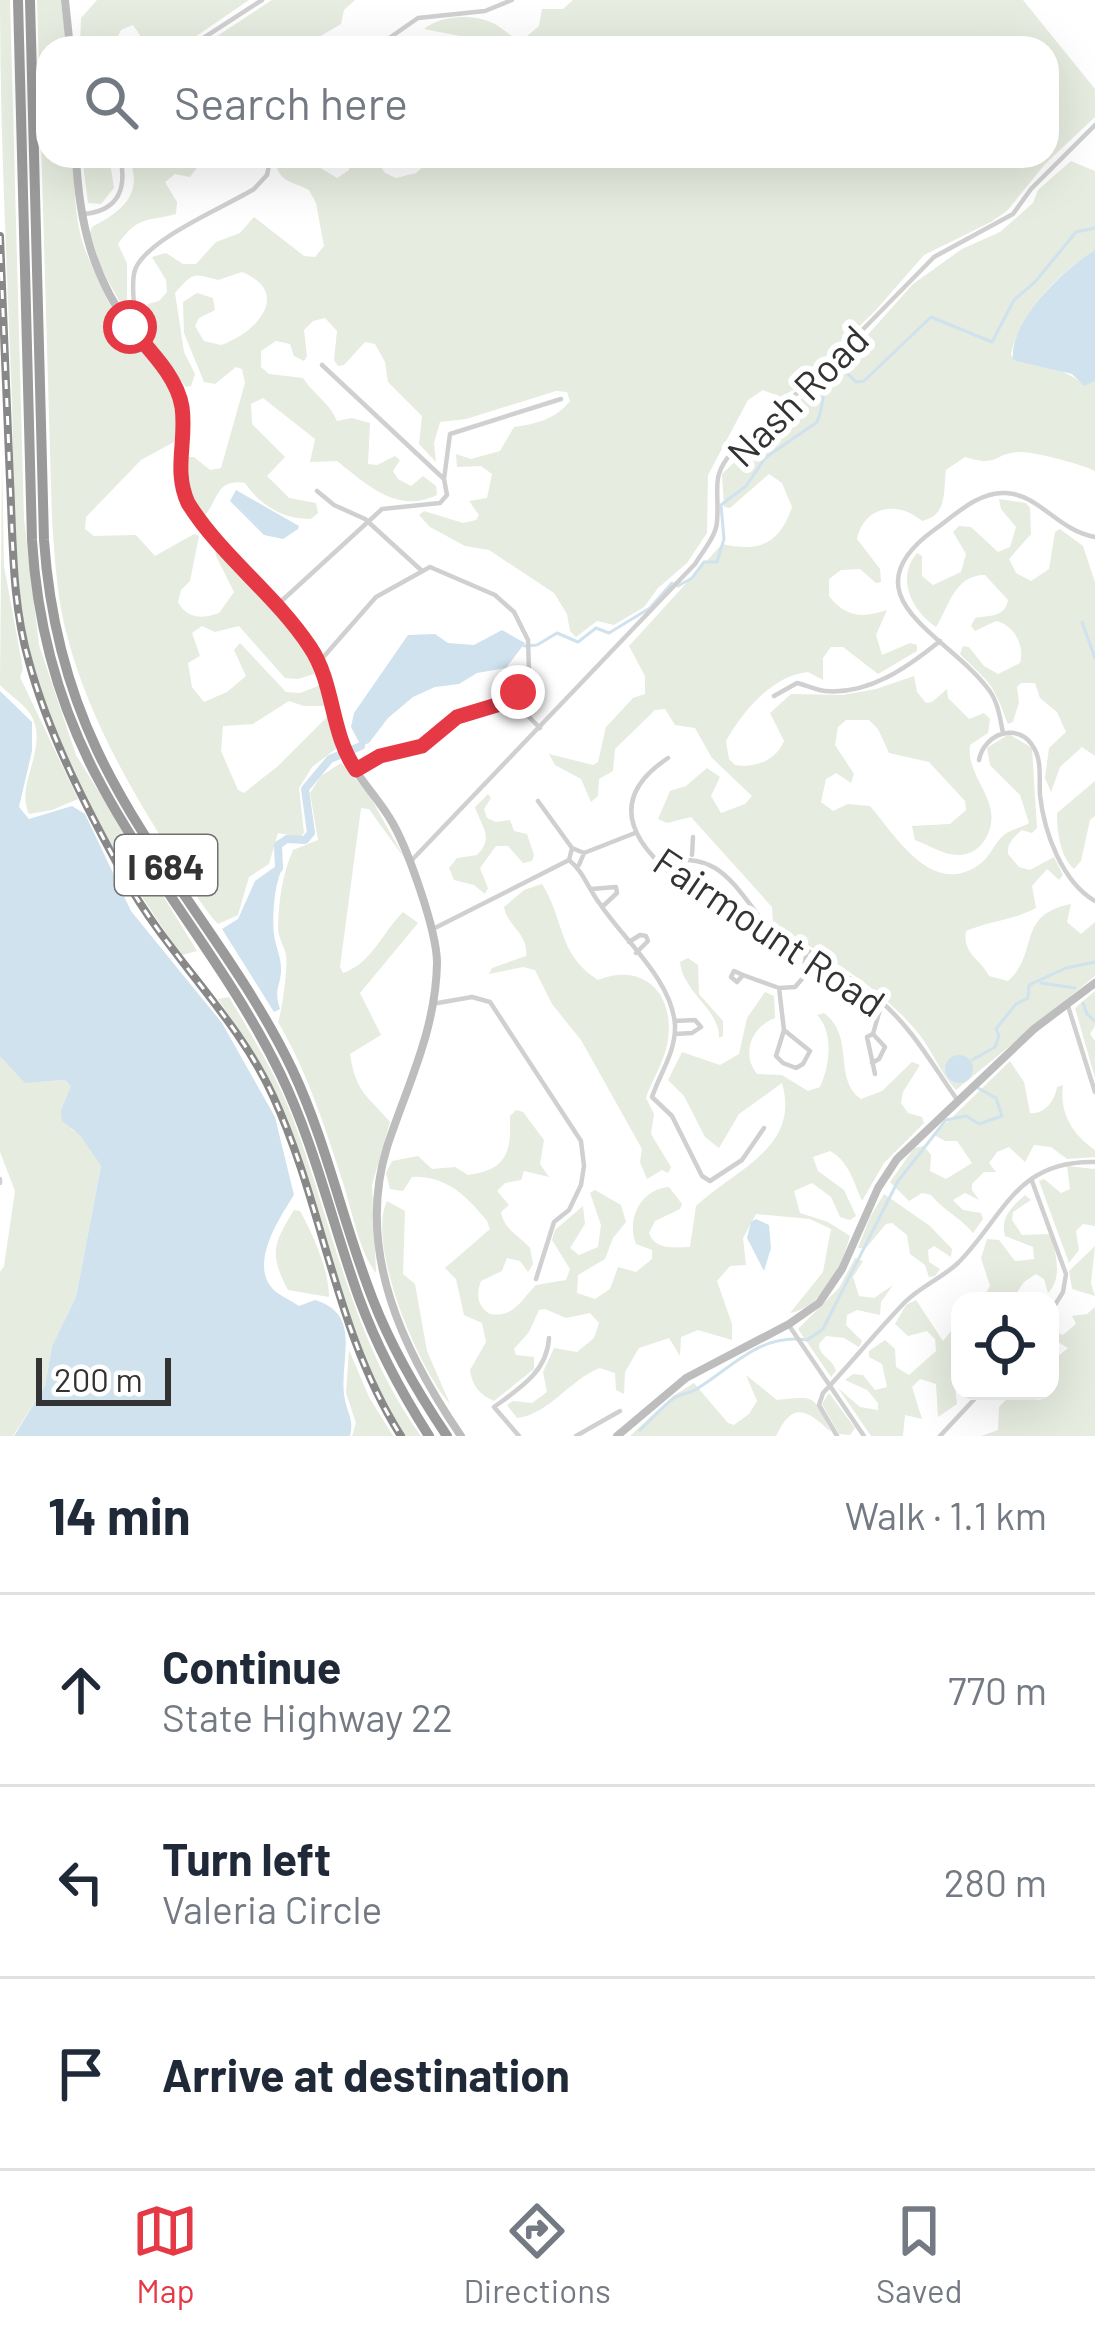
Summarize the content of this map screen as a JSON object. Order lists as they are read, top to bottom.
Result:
{
  "streets": {
    "highway": ["I 684"],
    "street": ["Nash Road", "Fairmount Road"]
  },
  "scale_bar": "200 m",
  "page": {
    "search": "Search here",
    "scale": "200 m",
    "heading": ["14 min", "Walk · 1.1 km"],
    "list": [
      ["Continue", "State Highway 22", "770 m"],
      ["Turn left", "Valeria Circle", "280 m"],
      "Arrive at destination"
    ],
    "nav": ["Map", "Directions", "Saved"]
  }
}
